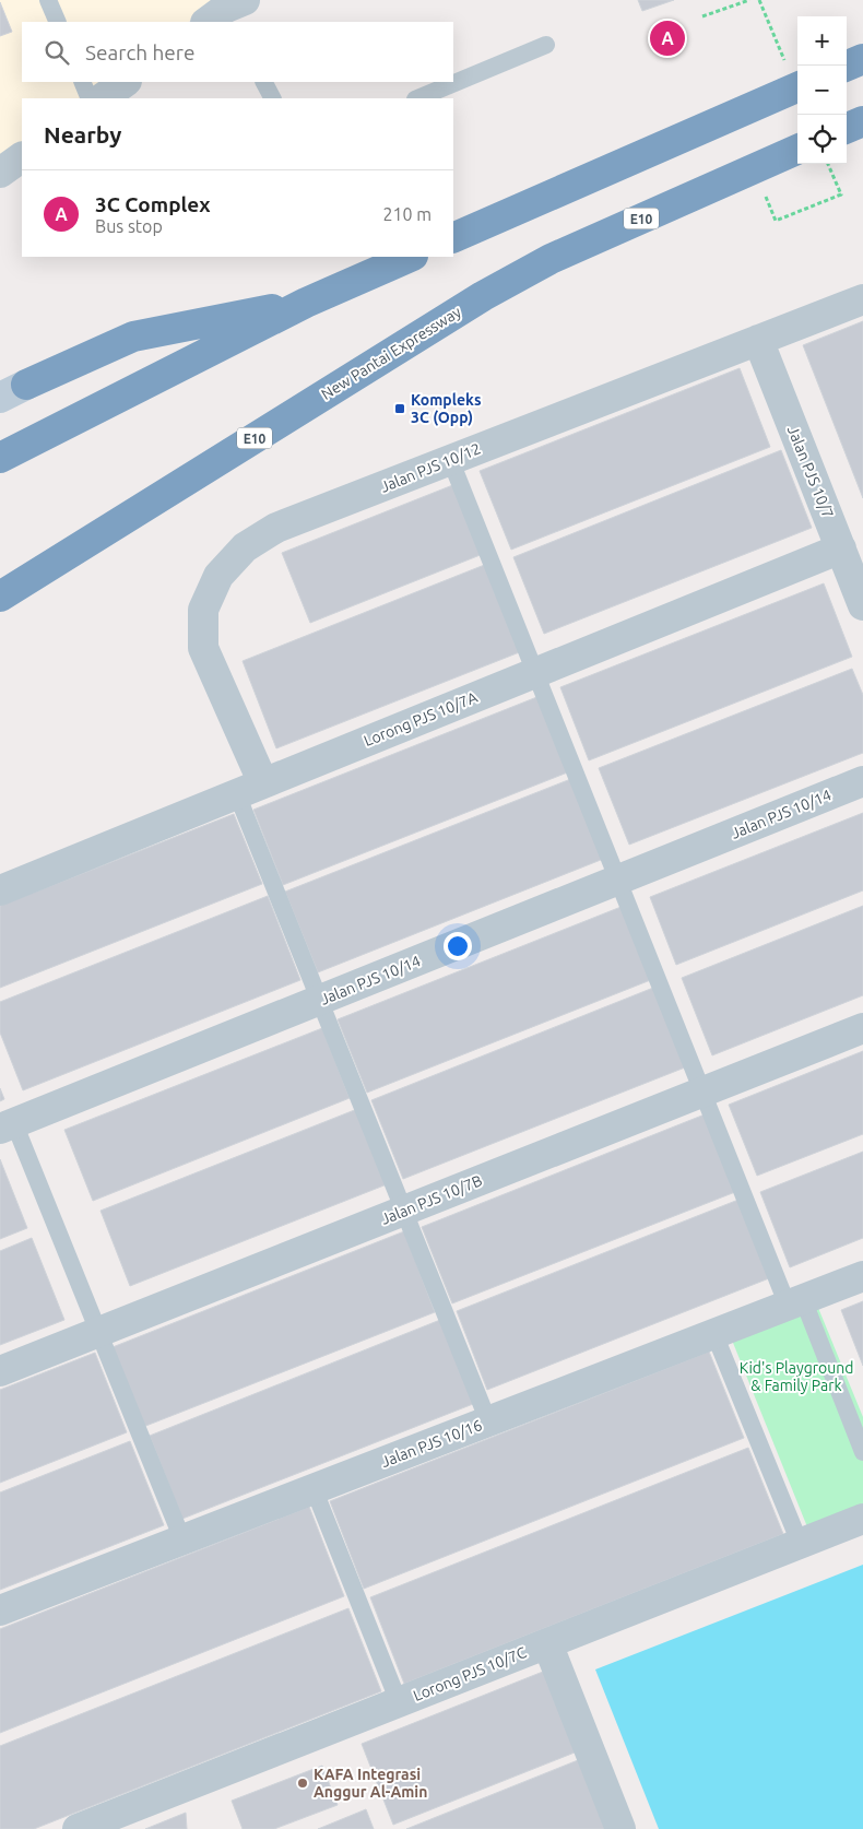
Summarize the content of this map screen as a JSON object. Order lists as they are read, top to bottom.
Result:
{
  "streets": {
    "highway": ["E10", "New Pantai Expressway"],
    "street": [
      "Jalan PJS 10/12",
      "Jalan PJS 10/7",
      "Lorong PJS 10/7A",
      "Jalan PJS 10/14",
      "Jalan PJS 10/7B",
      "Jalan PJS 10/16",
      "Lorong PJS 10/7C"
    ]
  },
  "crossings": [
    ["Jalan PJS 10/12", "Jalan PJS 10/7"],
    ["Jalan PJS 10/12", "Lorong PJS 10/7A"],
    ["Jalan PJS 10/7", "Lorong PJS 10/7A"]
  ],
  "parks": ["Kid's Playground & Family Park"],
  "places": {
    "transit": ["Kompleks 3C (Opp)"],
    "other": ["KAFA Integrasi Anggur Al-Amin"]
  },
  "page": {
    "map_buttons": ["+", "−"],
    "pins": "A",
    "search": "Search here",
    "heading": "Nearby",
    "list": [
      {
        "mark": "A",
        "name": "3C Complex",
        "note": "Bus stop",
        "value": "210 m"
      }
    ]
  }
}
